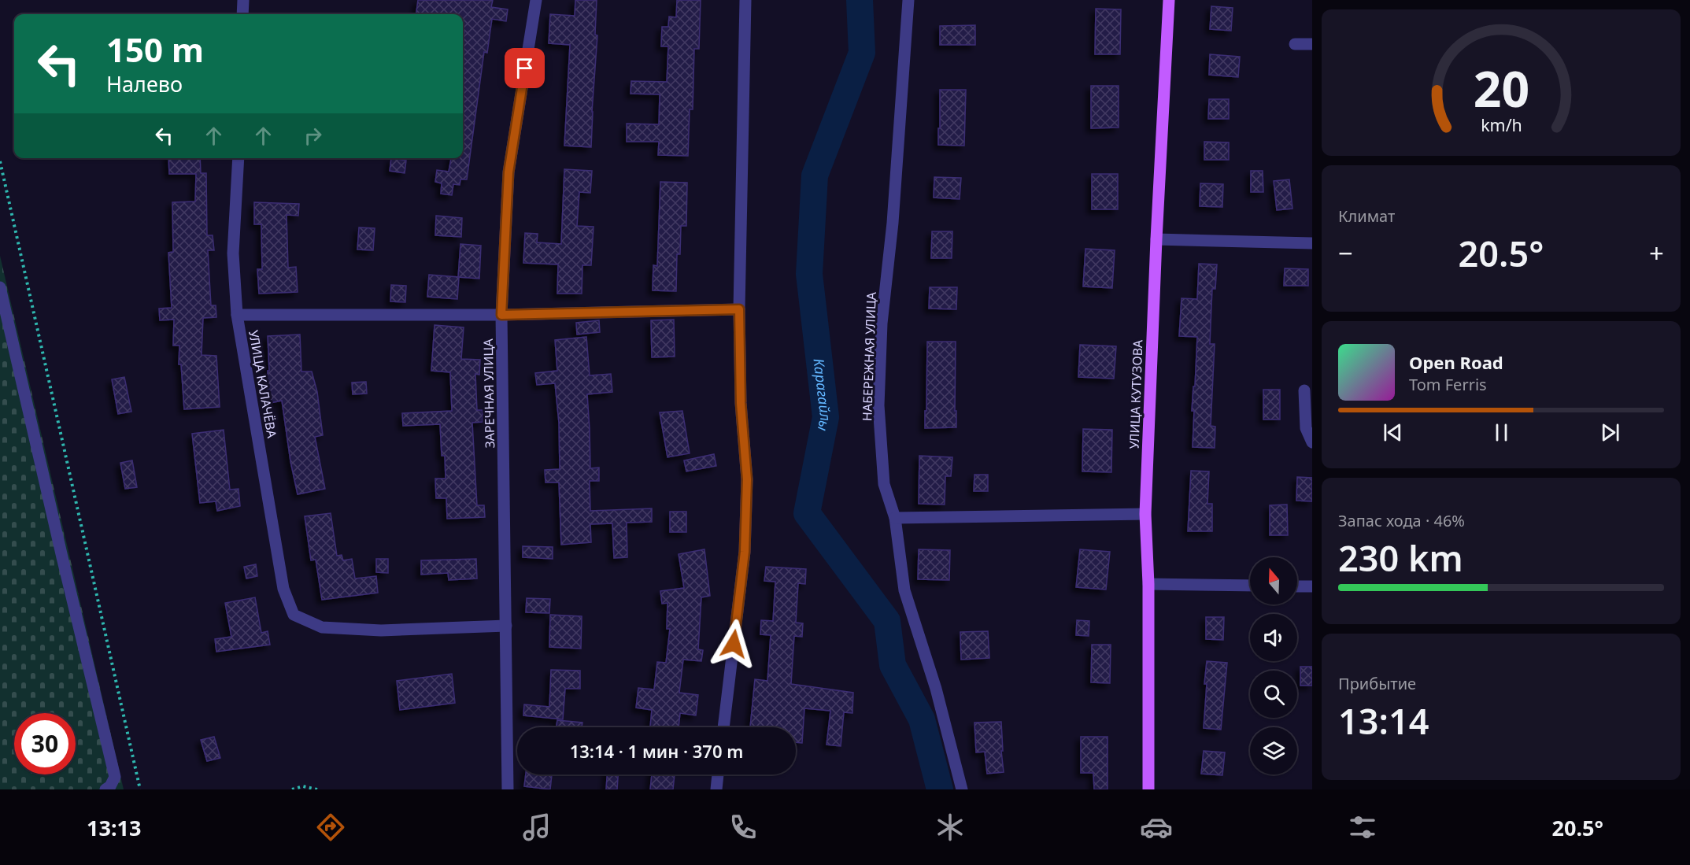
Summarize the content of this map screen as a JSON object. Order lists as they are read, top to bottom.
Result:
{
  "streets": {
    "main road": ["УЛИЦА КУТУЗОВА"],
    "street": ["НАБЕРЕЖНАЯ УЛИЦА", "УЛИЦА КАЛАЧЁВА", "ЗАРЕЧНАЯ УЛИЦА"]
  },
  "crossings": [
    ["УЛИЦА КАЛАЧЁВА", "ЗАРЕЧНАЯ УЛИЦА"]
  ],
  "water": ["Карагайлы"],
  "north": "top",
  "page": {
    "turn": ["150 m", "Налево"],
    "tile": [
      "Климат",
      ["Запас хода · 46%", "230 km"],
      ["Прибытие", "13:14"]
    ],
    "heat": ["−", "20.5°", "+"],
    "song": ["Open Road", "Tom Ferris"],
    "limit": "30",
    "trip": "13:14 · 1 мин · 370 m",
    "tabs": ["13:13", "20.5°"],
    "gauge": ["20", "km/h"]
  }
}
